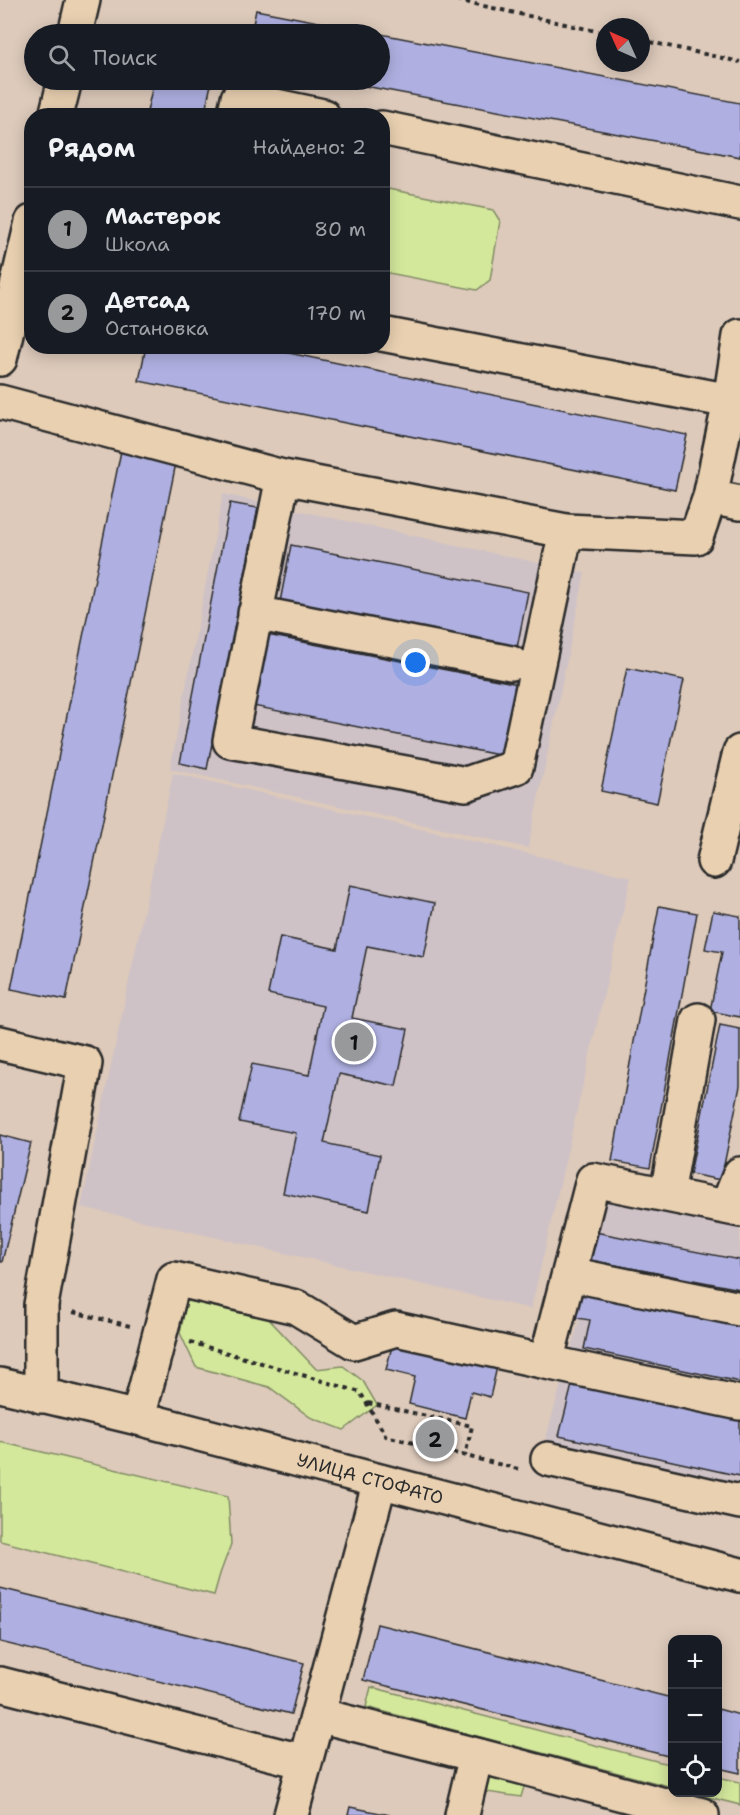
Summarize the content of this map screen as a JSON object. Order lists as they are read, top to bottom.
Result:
{
  "streets": {
    "street": ["УЛИЦА СТОФАТО"]
  },
  "north": "top left",
  "page": {
    "search": "Поиск",
    "heading": ["Рядом", "Найдено: 2"],
    "list": [
      {
        "mark": "1",
        "name": "Мастерок",
        "note": "Школа",
        "value": "80 m"
      },
      {
        "mark": "2",
        "name": "Детсад",
        "note": "Остановка",
        "value": "170 m"
      }
    ],
    "pins": ["1", "2"],
    "map_buttons": ["+", "−"]
  }
}
